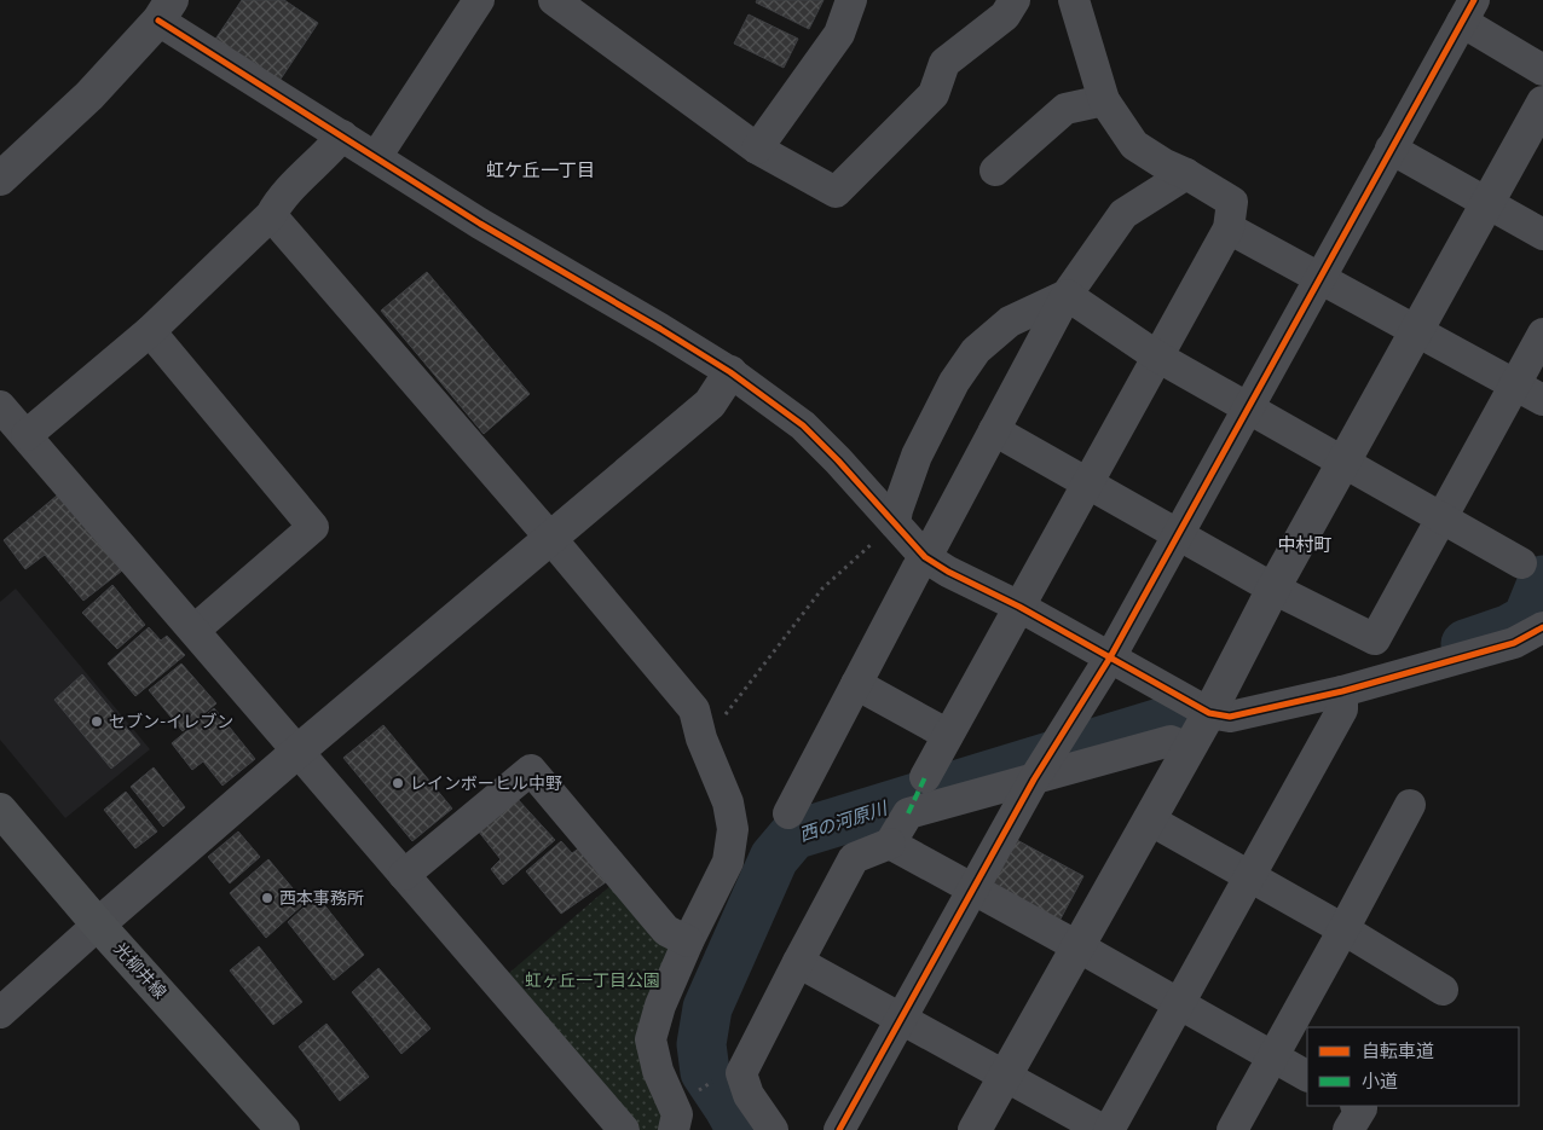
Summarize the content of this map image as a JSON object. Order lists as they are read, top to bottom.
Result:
{
  "streets": {
    "main road": ["光柳井線"]
  },
  "districts": ["虹ケ丘一丁目", "中村町"],
  "water": ["西の河原川"],
  "parks": ["虹ヶ丘一丁目公園"],
  "places": ["セブン-イレブン", "レインボーヒル中野", "西本事務所"],
  "legend": ["自転車道", "小道"]
}
